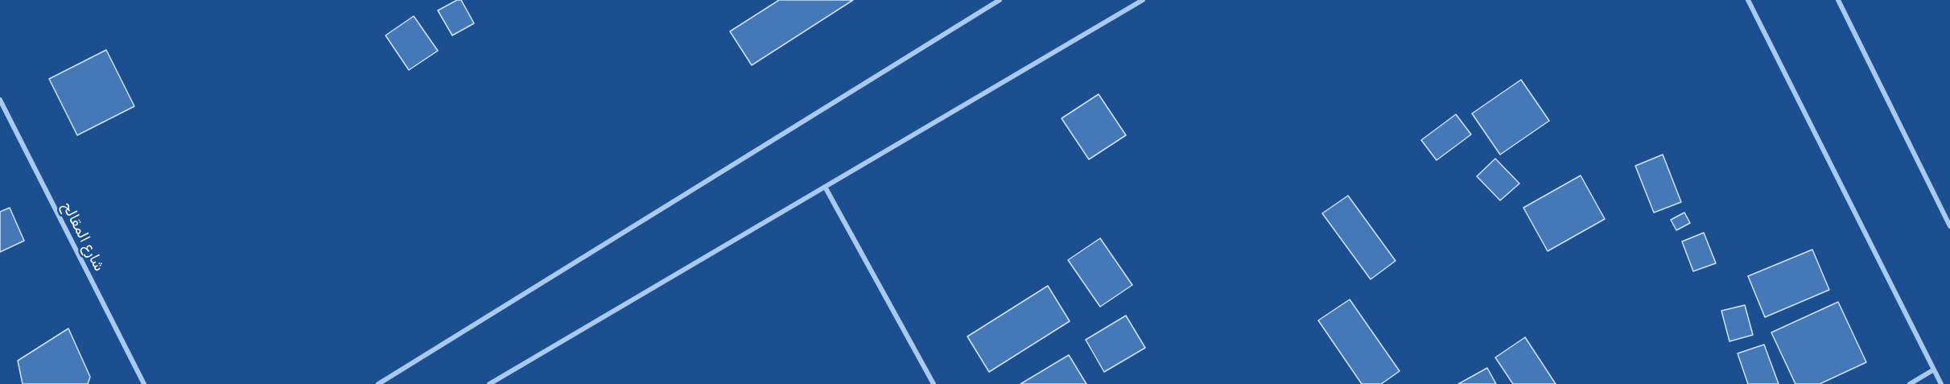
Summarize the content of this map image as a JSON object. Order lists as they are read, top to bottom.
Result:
{
  "streets": {
    "street": ["شارع المقالح"]
  }
}
